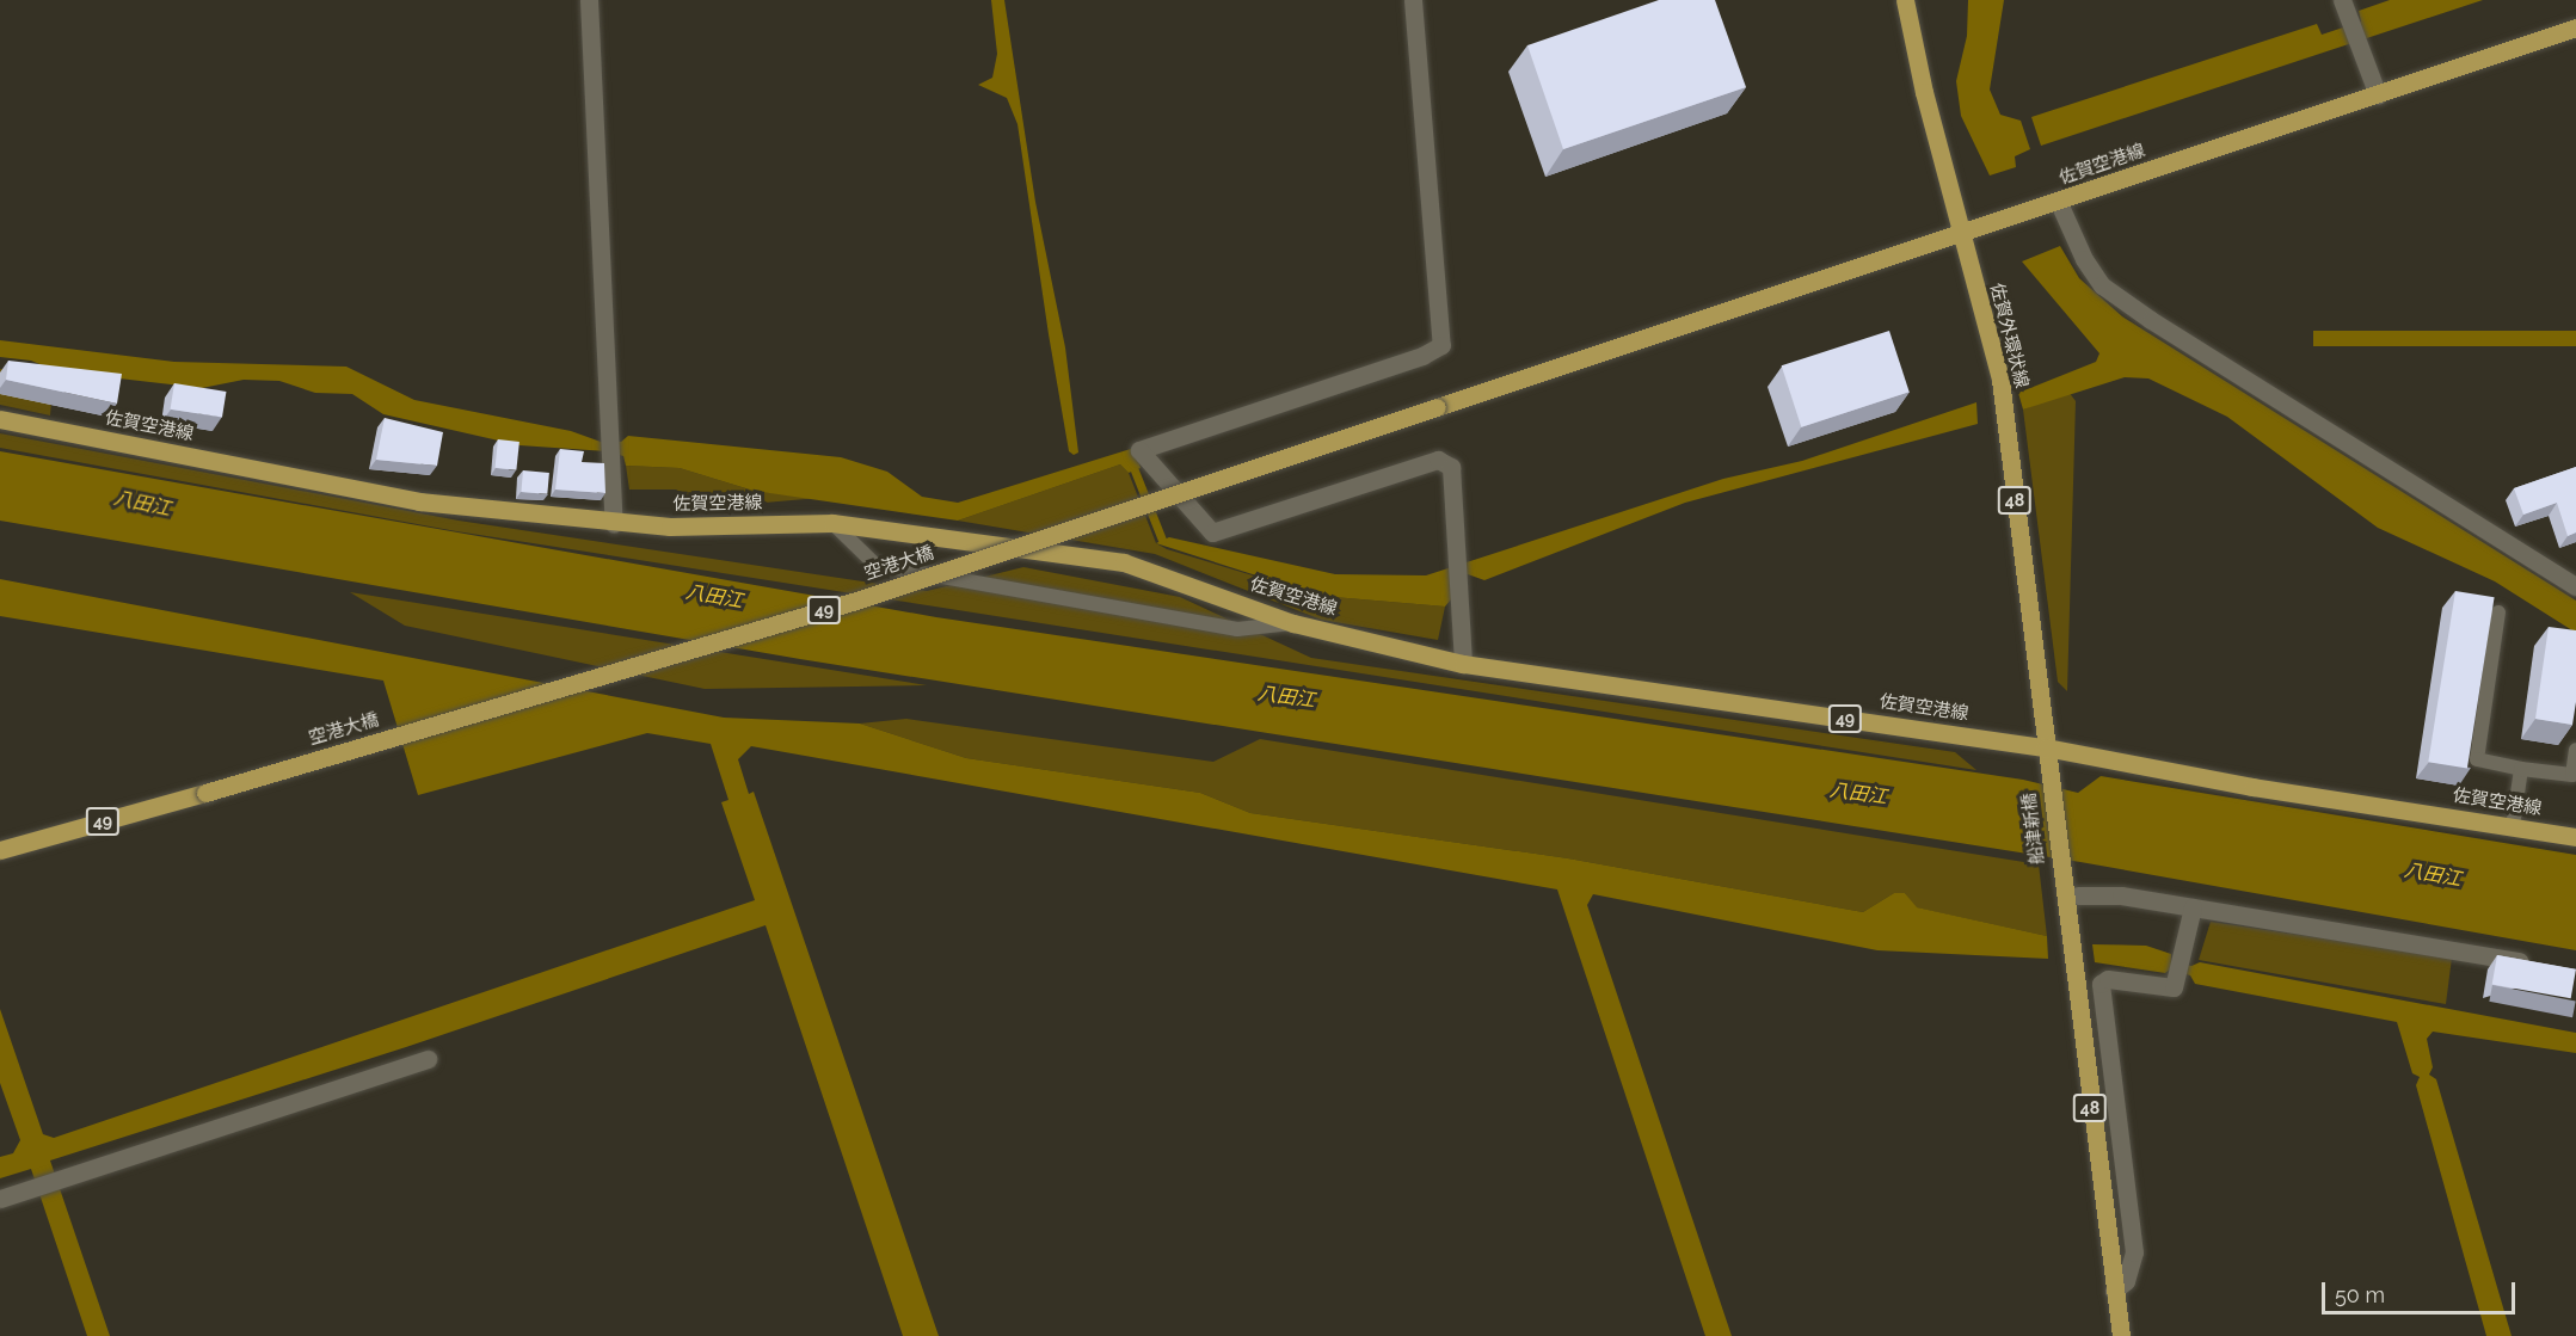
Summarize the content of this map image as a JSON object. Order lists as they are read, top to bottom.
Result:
{
  "streets": {
    "main road": [
      "佐賀空港線",
      "佐賀外環状線",
      "48",
      "空港大橋",
      "49",
      "船津新橋"
    ]
  },
  "crossings": [
    ["佐賀空港線", "佐賀外環状線"],
    ["佐賀空港線", "空港大橋"],
    ["佐賀外環状線", "船津新橋"],
    ["48", "船津新橋"]
  ],
  "water": ["八田江"],
  "scale_bar": "50 m"
}
